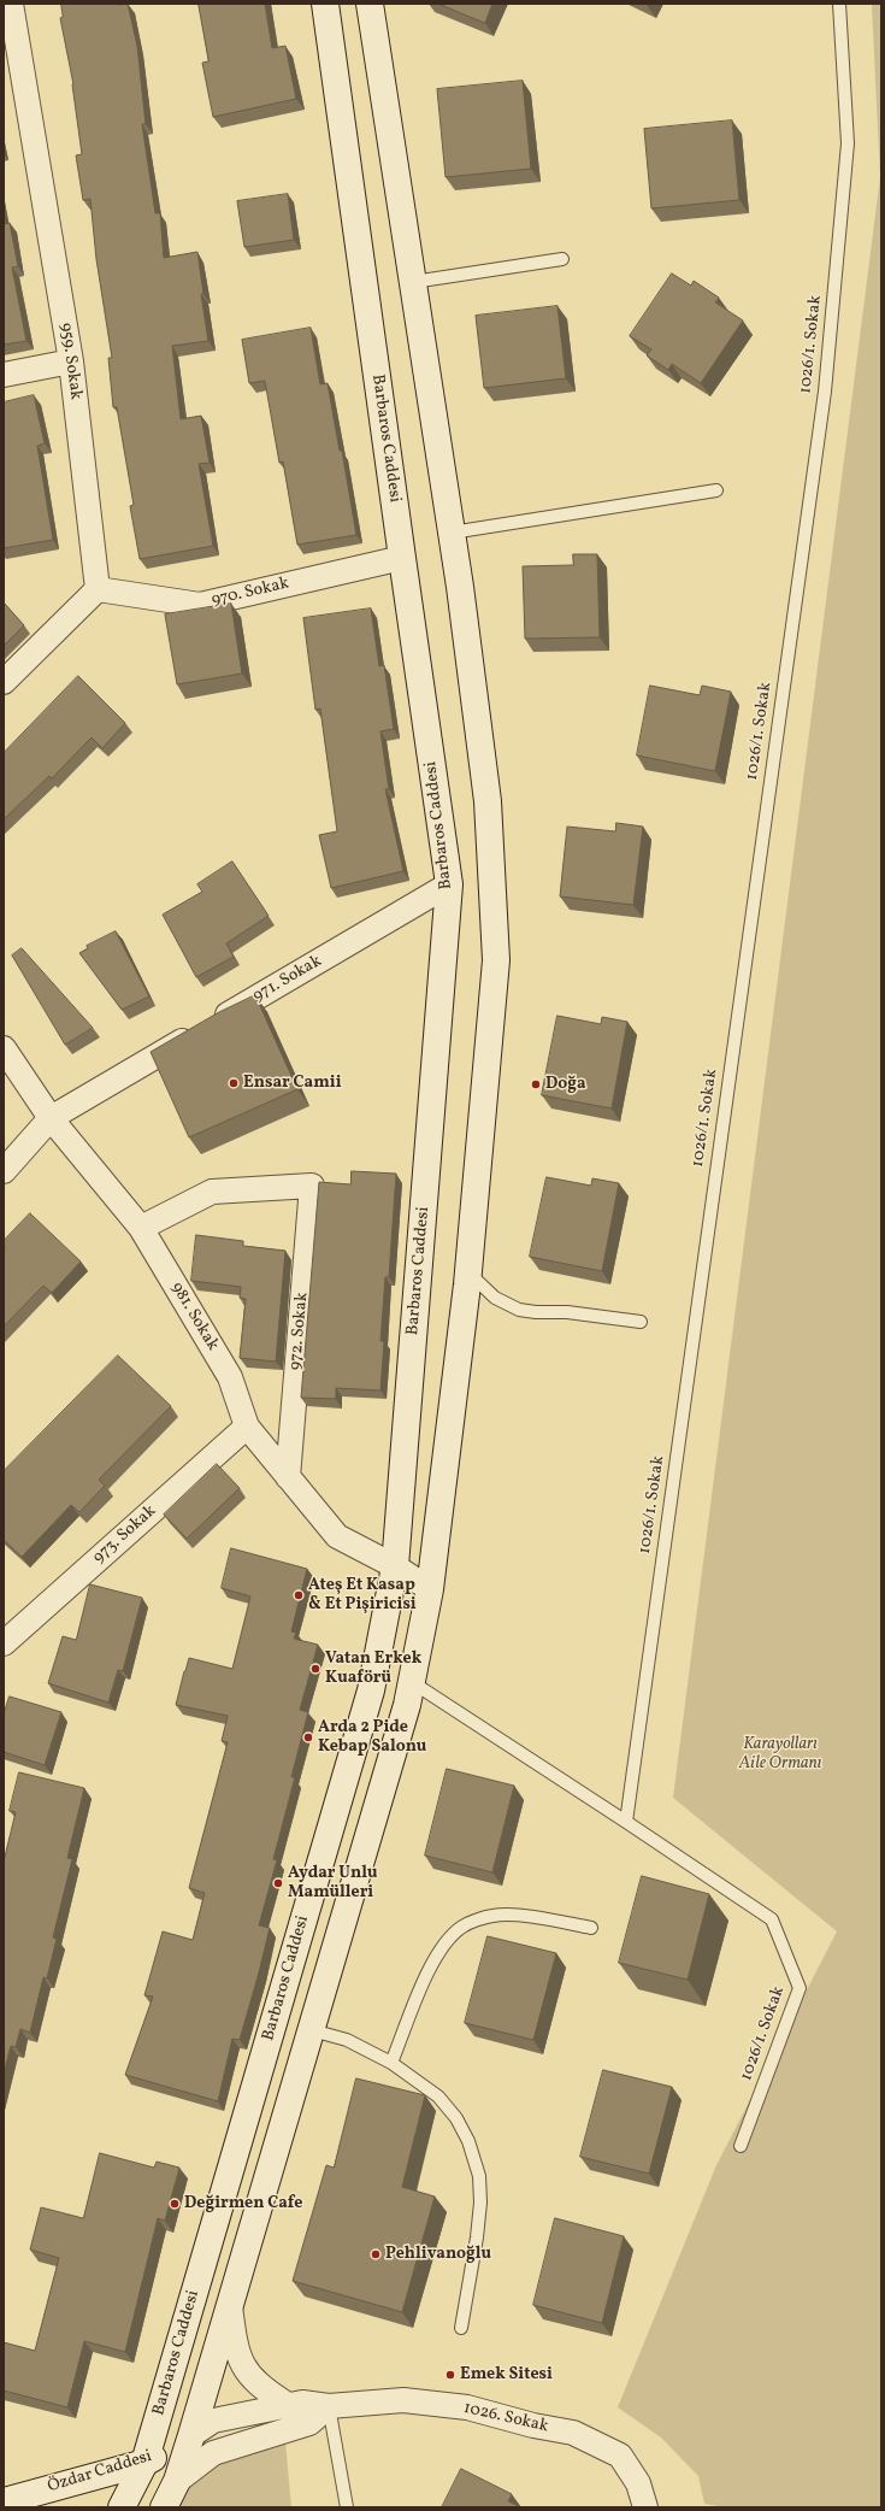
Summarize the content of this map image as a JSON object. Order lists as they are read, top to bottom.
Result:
{
  "streets": {
    "main road": ["Barbaros Caddesi", "Özdar Caddesi"],
    "street": [
      "959. Sokak",
      "970. Sokak",
      "971. Sokak",
      "981. Sokak",
      "972. Sokak",
      "973. Sokak",
      "1026. Sokak"
    ],
    "lane": ["1026/1. Sokak"]
  },
  "crossings": [
    ["959. Sokak", "970. Sokak"],
    ["Barbaros Caddesi", "970. Sokak"],
    ["Barbaros Caddesi", "971. Sokak"],
    ["Barbaros Caddesi", "981. Sokak"],
    ["Barbaros Caddesi", "Özdar Caddesi"],
    ["971. Sokak", "981. Sokak"],
    ["981. Sokak", "972. Sokak"],
    ["981. Sokak", "973. Sokak"],
    ["1026. Sokak", "Özdar Caddesi"]
  ],
  "parks": ["Karayolları Aile Ormanı"],
  "places": [
    "Ensar Camii",
    "Doğa",
    "Ateş Et Kasap & Et Pişiricisi",
    "Vatan Erkek Kuaförü",
    "Arda 2 Pide Kebap Salonu",
    "Aydar Unlu Mamülleri",
    "Değirmen Cafe",
    "Pehlivanoğlu",
    "Emek Sitesi"
  ]
}
